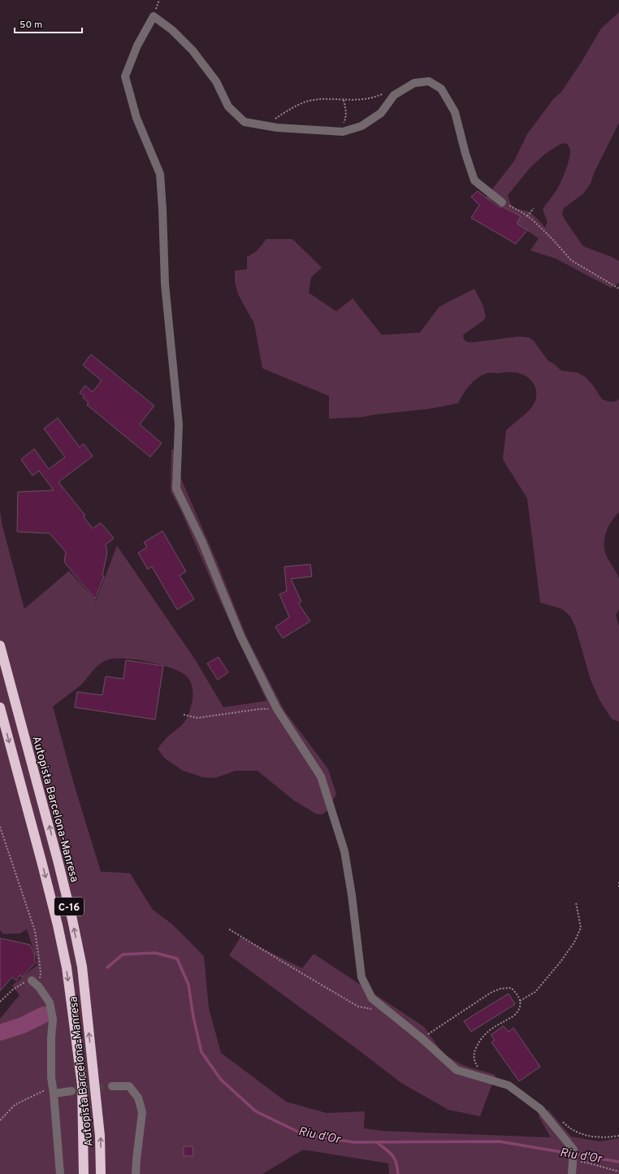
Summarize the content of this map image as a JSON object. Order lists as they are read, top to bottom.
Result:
{
  "streets": {
    "highway": ["Autopista Barcelona-Manresa", "C-16"]
  },
  "water": ["Riu d'Or"],
  "scale_bar": "50 m"
}
